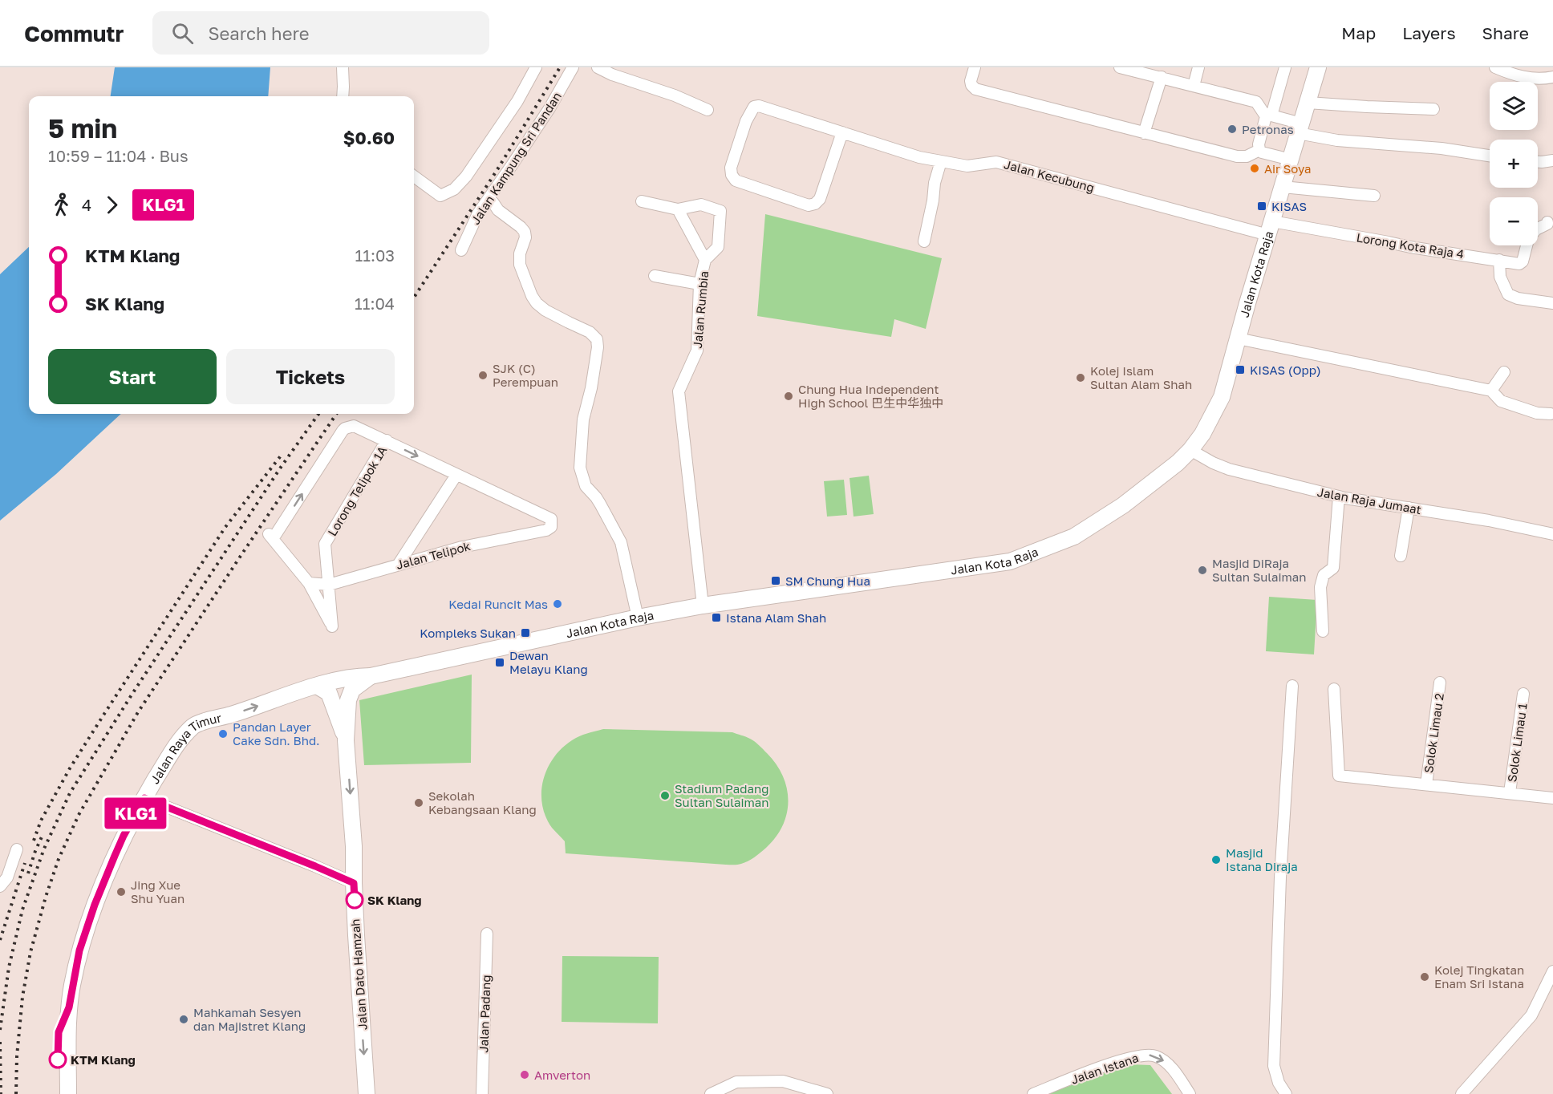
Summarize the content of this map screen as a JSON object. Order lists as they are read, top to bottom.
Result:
{
  "streets": {
    "main road": ["Jalan Kota Raja", "Jalan Raya Timur", "Jalan Dato Hamzah"],
    "street": [
      "Jalan Kampung Sri Pandan",
      "Jalan Kecubung",
      "Lorong Kota Raja 4",
      "Jalan Rumbia",
      "Lorong Telipok 1A",
      "Jalan Raja Jumaat",
      "Jalan Telipok",
      "Solok Limau 2",
      "Solok Limau 1",
      "Jalan Padang",
      "Jalan Istana"
    ]
  },
  "crossings": [
    ["Jalan Kecubung", "Lorong Kota Raja 4"],
    ["Jalan Kecubung", "Jalan Kota Raja"],
    ["Lorong Kota Raja 4", "Jalan Kota Raja"],
    ["Jalan Kota Raja", "Jalan Rumbia"],
    ["Jalan Kota Raja", "Jalan Raja Jumaat"],
    ["Jalan Kota Raja", "Jalan Raya Timur"],
    ["Lorong Telipok 1A", "Jalan Telipok"]
  ],
  "one_way": ["Jalan Raya Timur", "Jalan Dato Hamzah", "Jalan Istana"],
  "places": {
    "other": [
      "Petronas",
      "Air Soya",
      "SJK (C) Perempuan",
      "Kolej Islam Sultan Alam Shah",
      "Chung Hua Independent High School 巴生中华独中",
      "Masjid DiRaja Sultan Sulaiman",
      "Kedai Runcit Mas",
      "Pandan Layer Cake Sdn. Bhd.",
      "Stadium Padang Sultan Sulaiman",
      "Sekolah Kebangsaan Klang",
      "Masjid Istana Diraja",
      "Jing Xue Shu Yuan",
      "SK Klang",
      "Kolej Tingkatan Enam Sri Istana",
      "Mahkamah Sesyen dan Majistret Klang",
      "KTM Klang",
      "Amverton"
    ],
    "transit": [
      "KISAS",
      "KISAS (Opp)",
      "SM Chung Hua",
      "Istana Alam Shah",
      "Kompleks Sukan",
      "Dewan Melayu Klang"
    ]
  },
  "lines": ["bus line KLG1"],
  "page": {
    "header": "Commutr",
    "search": "Search here",
    "nav": ["Map", "Layers", "Share"],
    "on_map": "KLG1",
    "map_buttons": ["+", "−"],
    "heading": ["5 min", "10:59 – 11:04 · Bus", "$0.60"],
    "legs": ["4", "KLG1"],
    "list": [
      {
        "name": "KTM Klang",
        "value": "11:03"
      },
      {
        "name": "SK Klang",
        "value": "11:04"
      }
    ],
    "buttons": ["Start", "Tickets"]
  }
}
